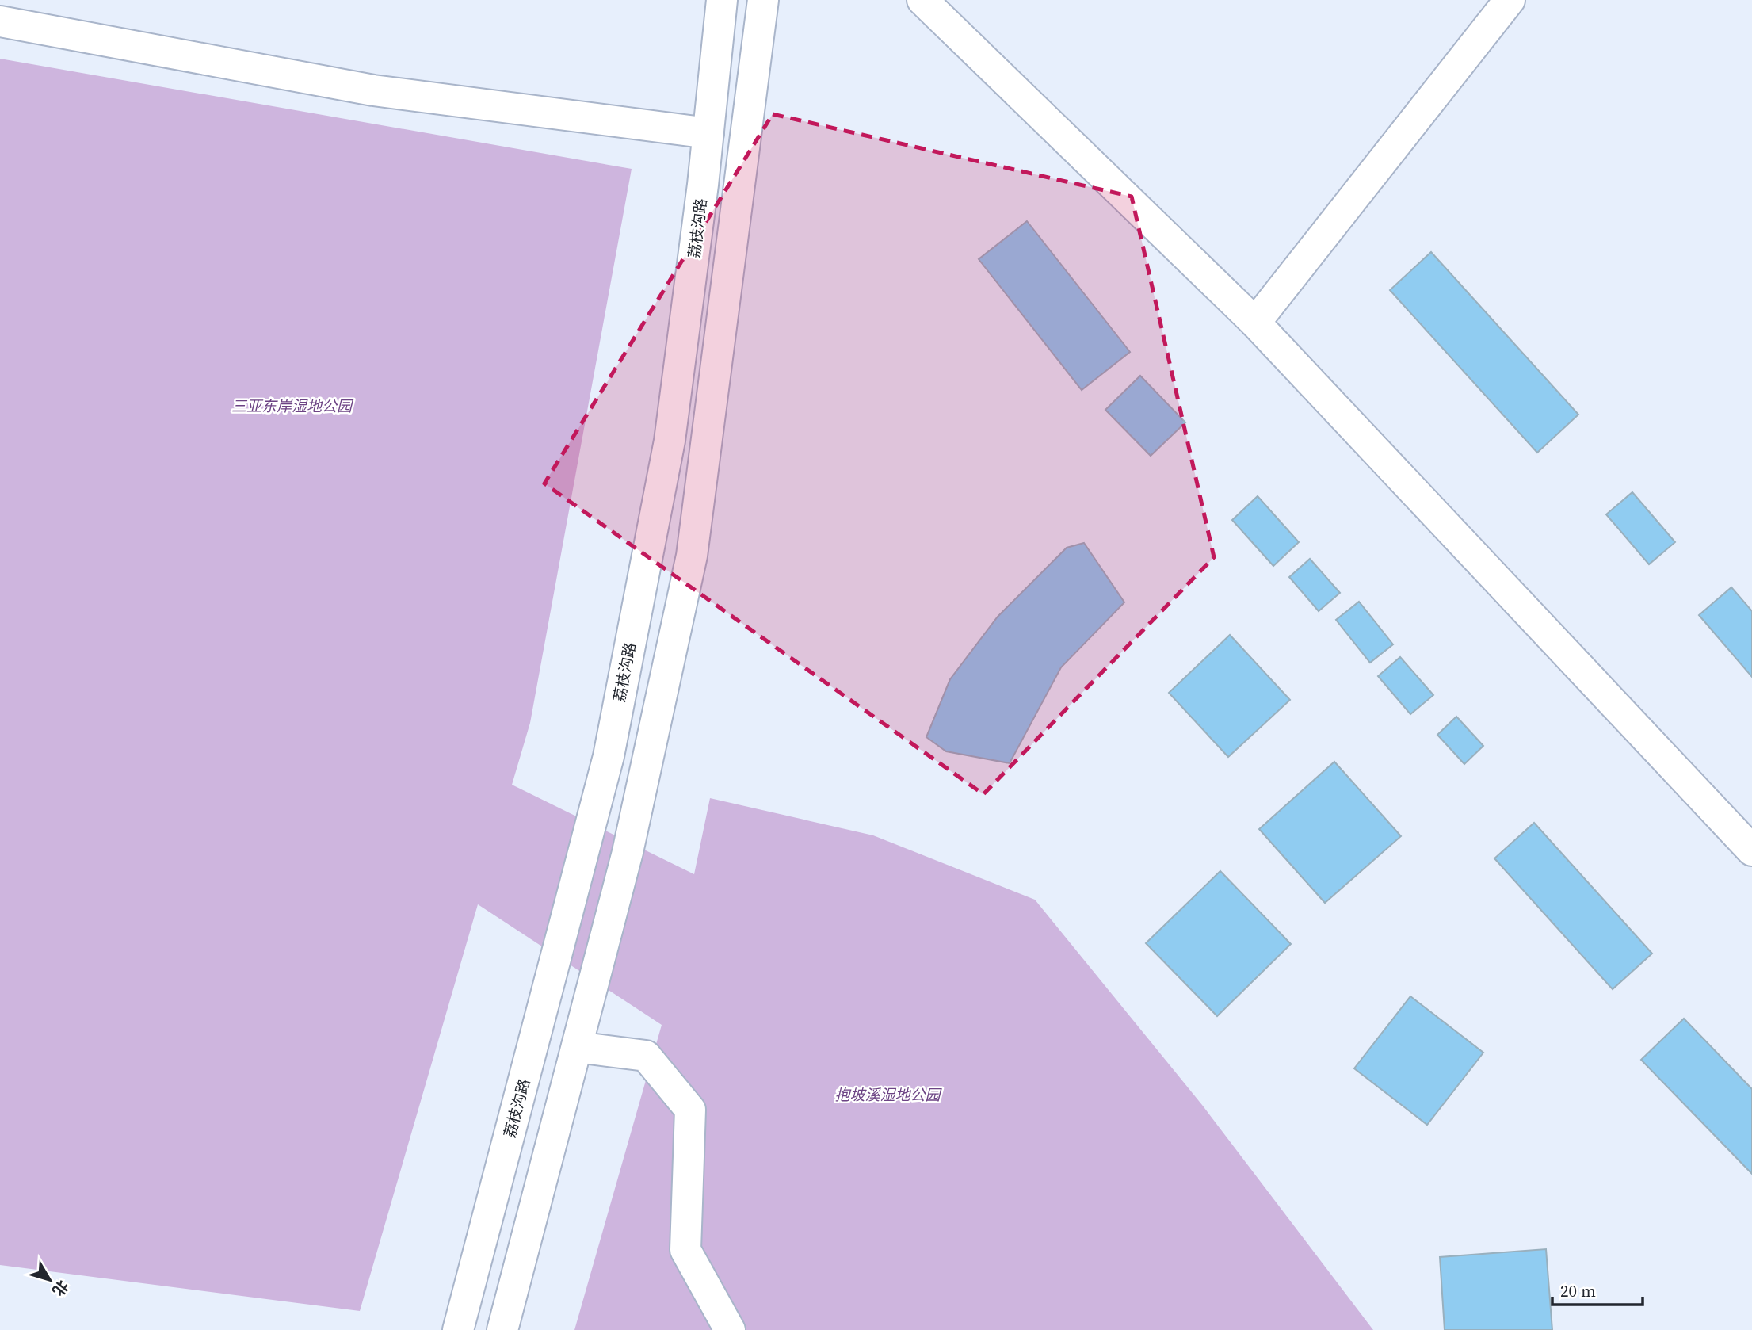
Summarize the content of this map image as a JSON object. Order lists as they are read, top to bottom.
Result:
{
  "streets": {
    "main road": ["荔枝沟路"]
  },
  "parks": ["三亚东岸湿地公园", "抱坡溪湿地公园"],
  "scale_bar": "20 m",
  "north": "bottom right"
}
